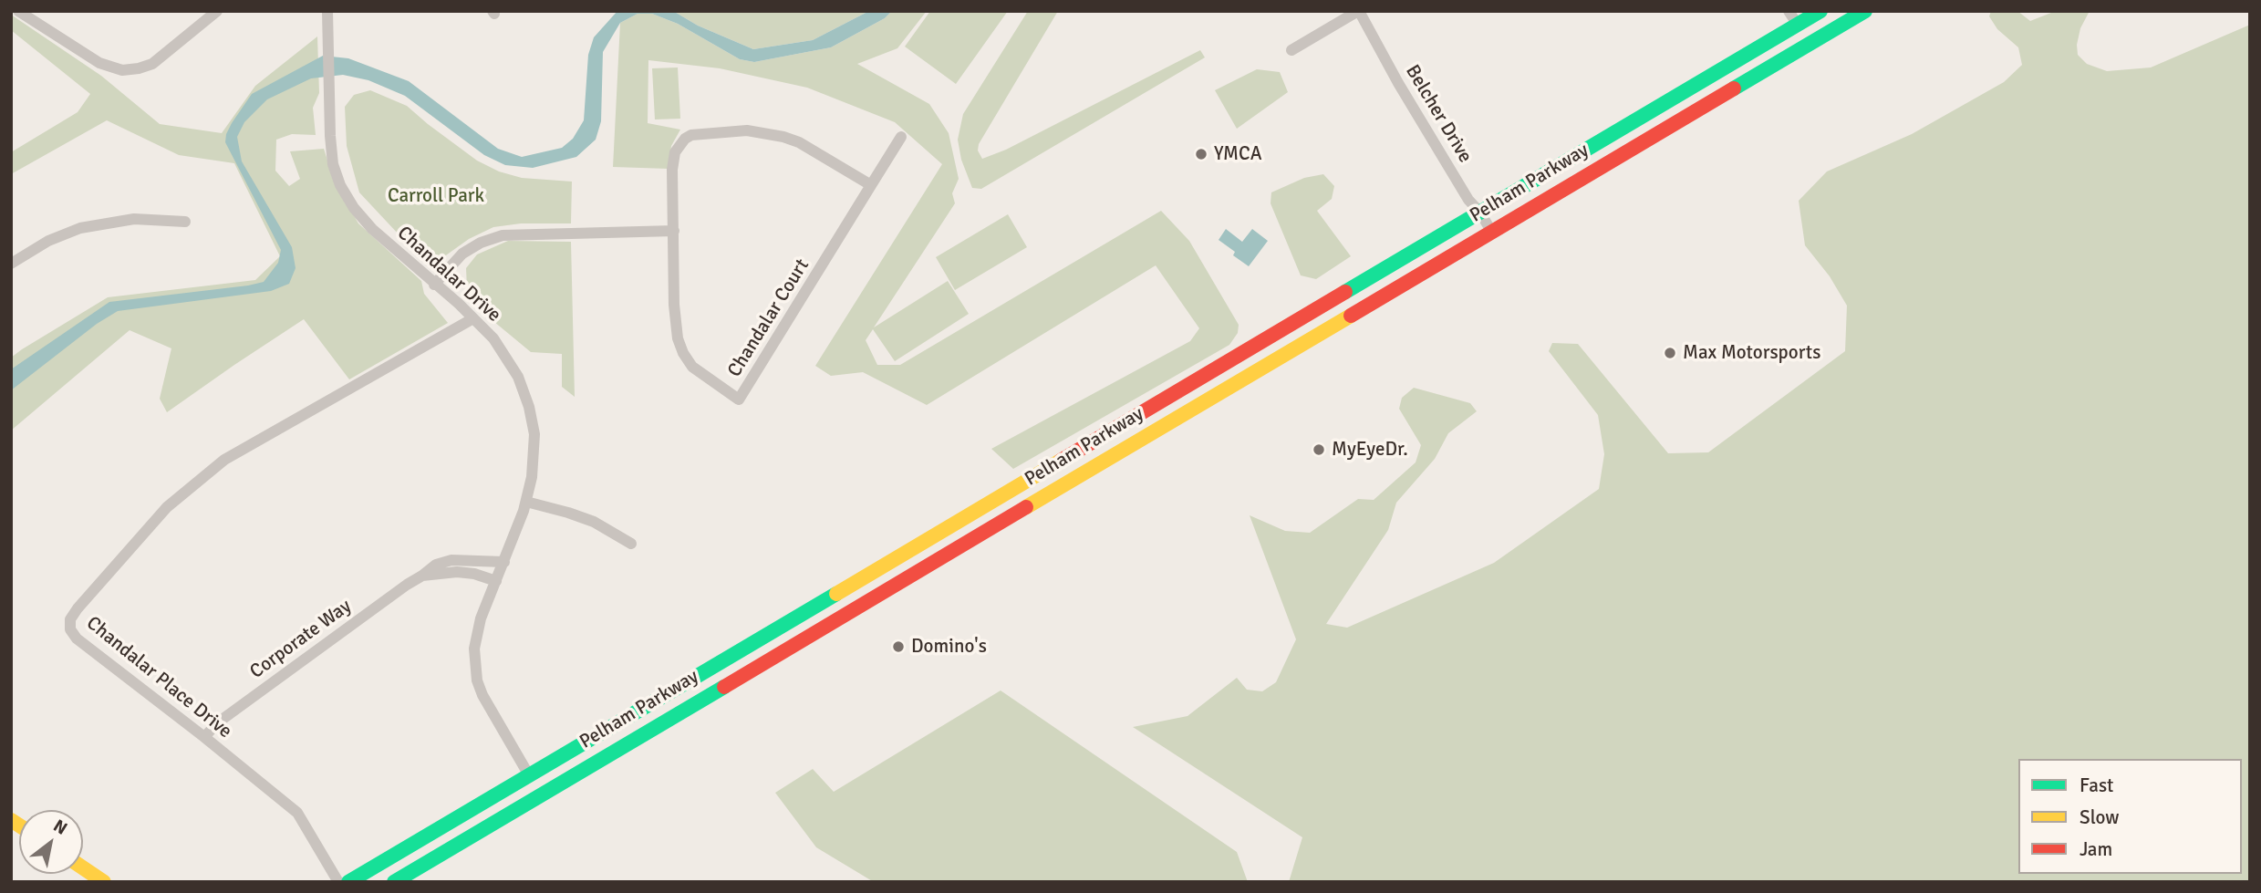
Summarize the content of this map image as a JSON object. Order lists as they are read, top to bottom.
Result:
{
  "streets": {
    "main road": ["Pelham Parkway"],
    "street": [
      "Belcher Drive",
      "Chandalar Drive",
      "Chandalar Court",
      "Corporate Way",
      "Chandalar Place Drive"
    ]
  },
  "crossings": [
    ["Belcher Drive", "Pelham Parkway"],
    ["Pelham Parkway", "Chandalar Drive"],
    ["Chandalar Drive", "Corporate Way"],
    ["Chandalar Drive", "Chandalar Place Drive"],
    ["Corporate Way", "Chandalar Place Drive"]
  ],
  "parks": ["Carroll Park"],
  "places": [
    "YMCA",
    "Max Motorsports",
    "MyEyeDr.",
    "Domino's"
  ],
  "legend": ["Fast", "Slow", "Jam"],
  "north": "top right"
}
